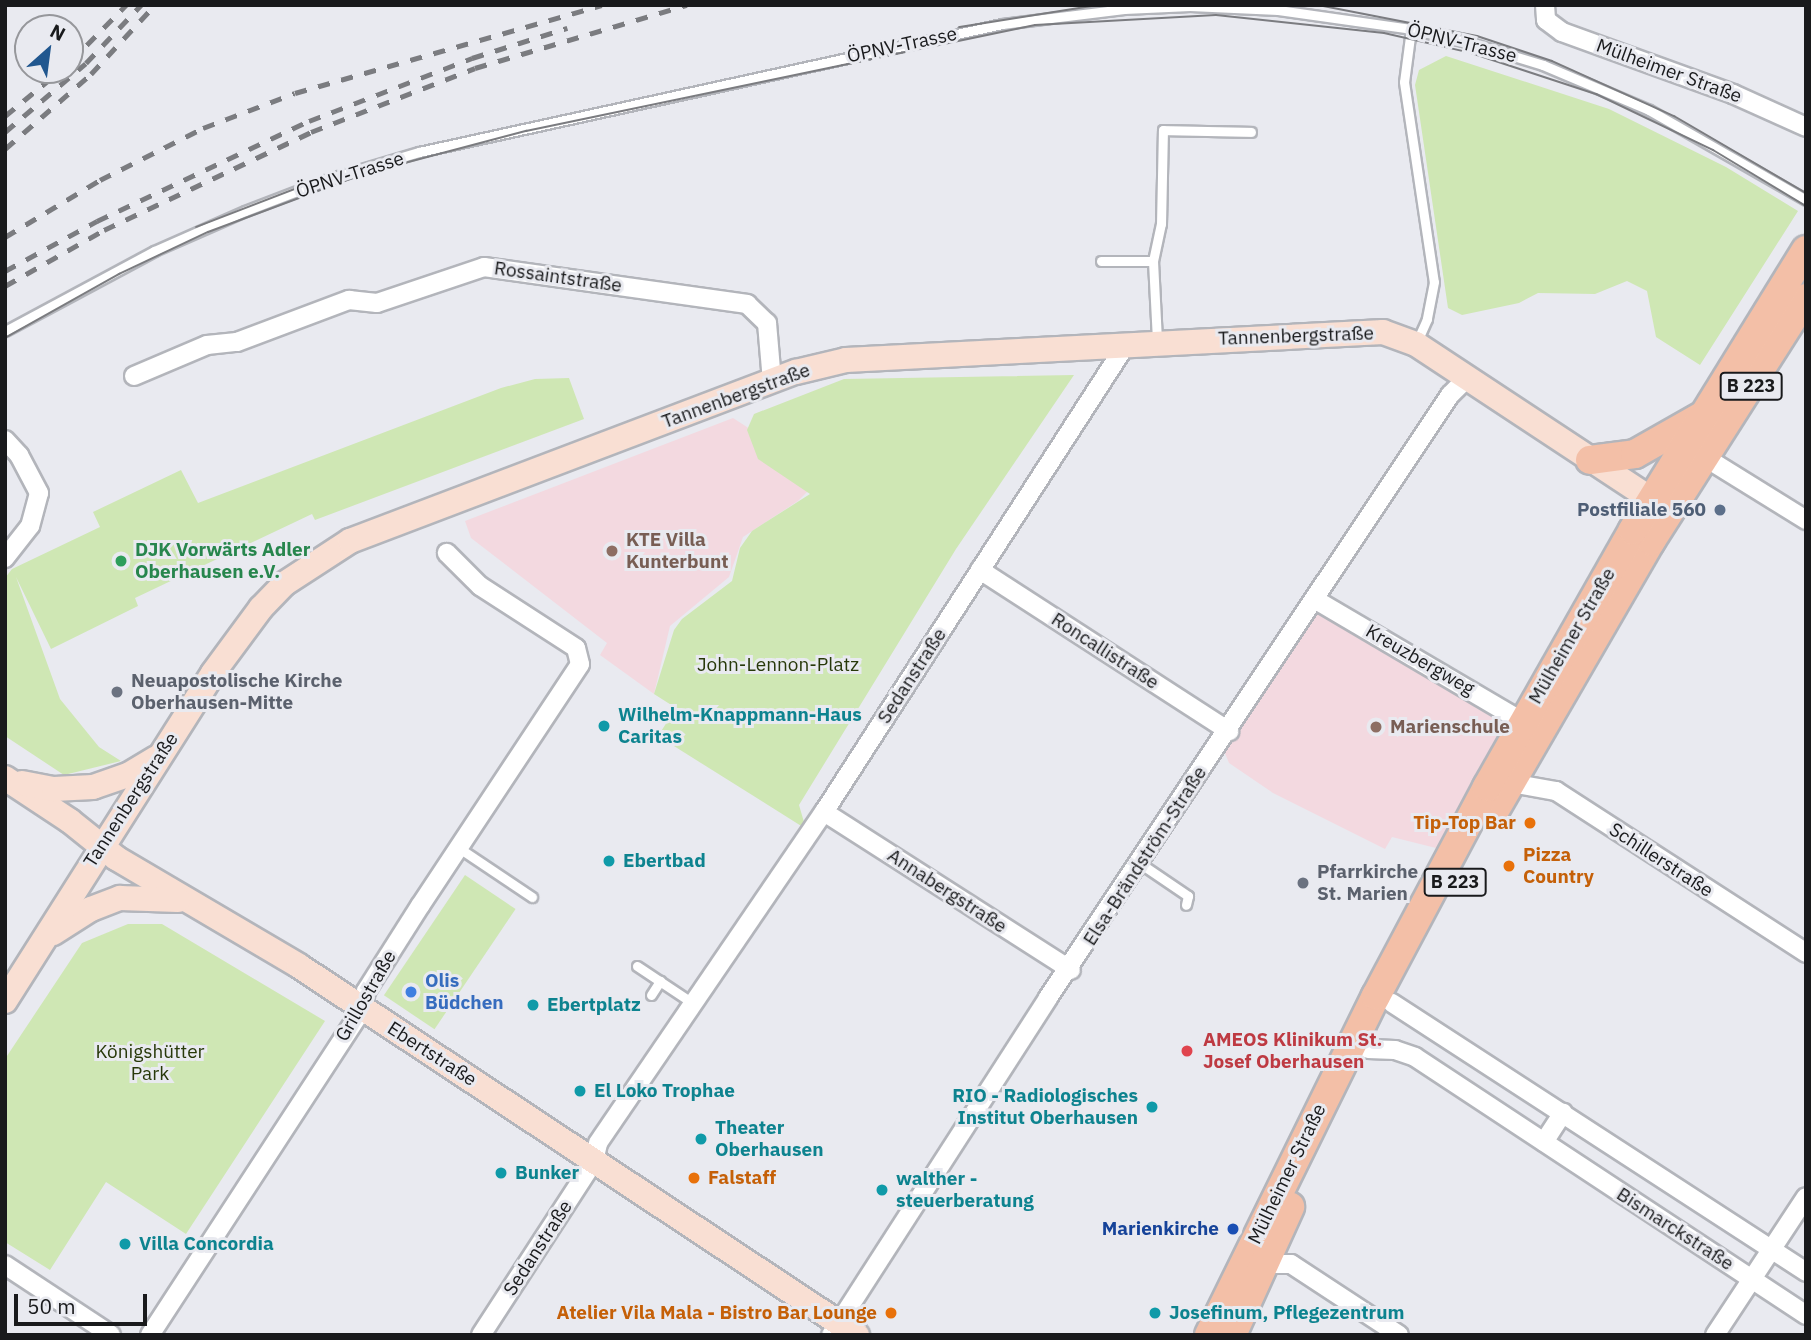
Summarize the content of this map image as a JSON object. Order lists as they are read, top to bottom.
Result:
{
  "streets": {
    "main road": ["Mülheimer Straße", "B 223"],
    "street": [
      "Rossaintstraße",
      "Tannenbergstraße",
      "Roncallistraße",
      "Kreuzbergweg",
      "Sedanstraße",
      "Elsa-Brändström-Straße",
      "Schillerstraße",
      "Annabergstraße",
      "Grillostraße",
      "Ebertstraße",
      "Bismarckstraße"
    ],
    "lane": ["ÖPNV-Trasse"]
  },
  "crossings": [
    ["Mülheimer Straße", "Tannenbergstraße"],
    ["Mülheimer Straße", "Kreuzbergweg"],
    ["Mülheimer Straße", "Schillerstraße"],
    ["Mülheimer Straße", "Bismarckstraße"],
    ["Rossaintstraße", "Tannenbergstraße"],
    ["Tannenbergstraße", "Sedanstraße"],
    ["Tannenbergstraße", "Elsa-Brändström-Straße"],
    ["Tannenbergstraße", "Ebertstraße"],
    ["Roncallistraße", "Sedanstraße"],
    ["Roncallistraße", "Elsa-Brändström-Straße"],
    ["Kreuzbergweg", "Elsa-Brändström-Straße"],
    ["Sedanstraße", "Annabergstraße"],
    ["Sedanstraße", "Ebertstraße"],
    ["Elsa-Brändström-Straße", "Annabergstraße"],
    ["Elsa-Brändström-Straße", "Ebertstraße"],
    ["Grillostraße", "Ebertstraße"]
  ],
  "parks": ["John-Lennon-Platz", "Königshütter Park"],
  "places": [
    "Postfiliale 560",
    "KTE Villa Kunterbunt",
    "DJK Vorwärts Adler Oberhausen e.V.",
    "Neuapostolische Kirche Oberhausen-Mitte",
    "Wilhelm-Knappmann-Haus Caritas",
    "Marienschule",
    "Tip-Top Bar",
    "Ebertbad",
    "Pizza Country",
    "Pfarrkirche St. Marien",
    "Olis Büdchen",
    "Ebertplatz",
    "AMEOS Klinikum St. Josef Oberhausen",
    "El Loko Trophae",
    "RIO - Radiologisches Institut Oberhausen",
    "Theater Oberhausen",
    "Bunker",
    "Falstaff",
    "walther - steuerberatung",
    "Marienkirche",
    "Villa Concordia",
    "Atelier Vila Mala - Bistro Bar Lounge",
    "Josefinum, Pflegezentrum"
  ],
  "scale_bar": "50 m",
  "north": "top right"
}
